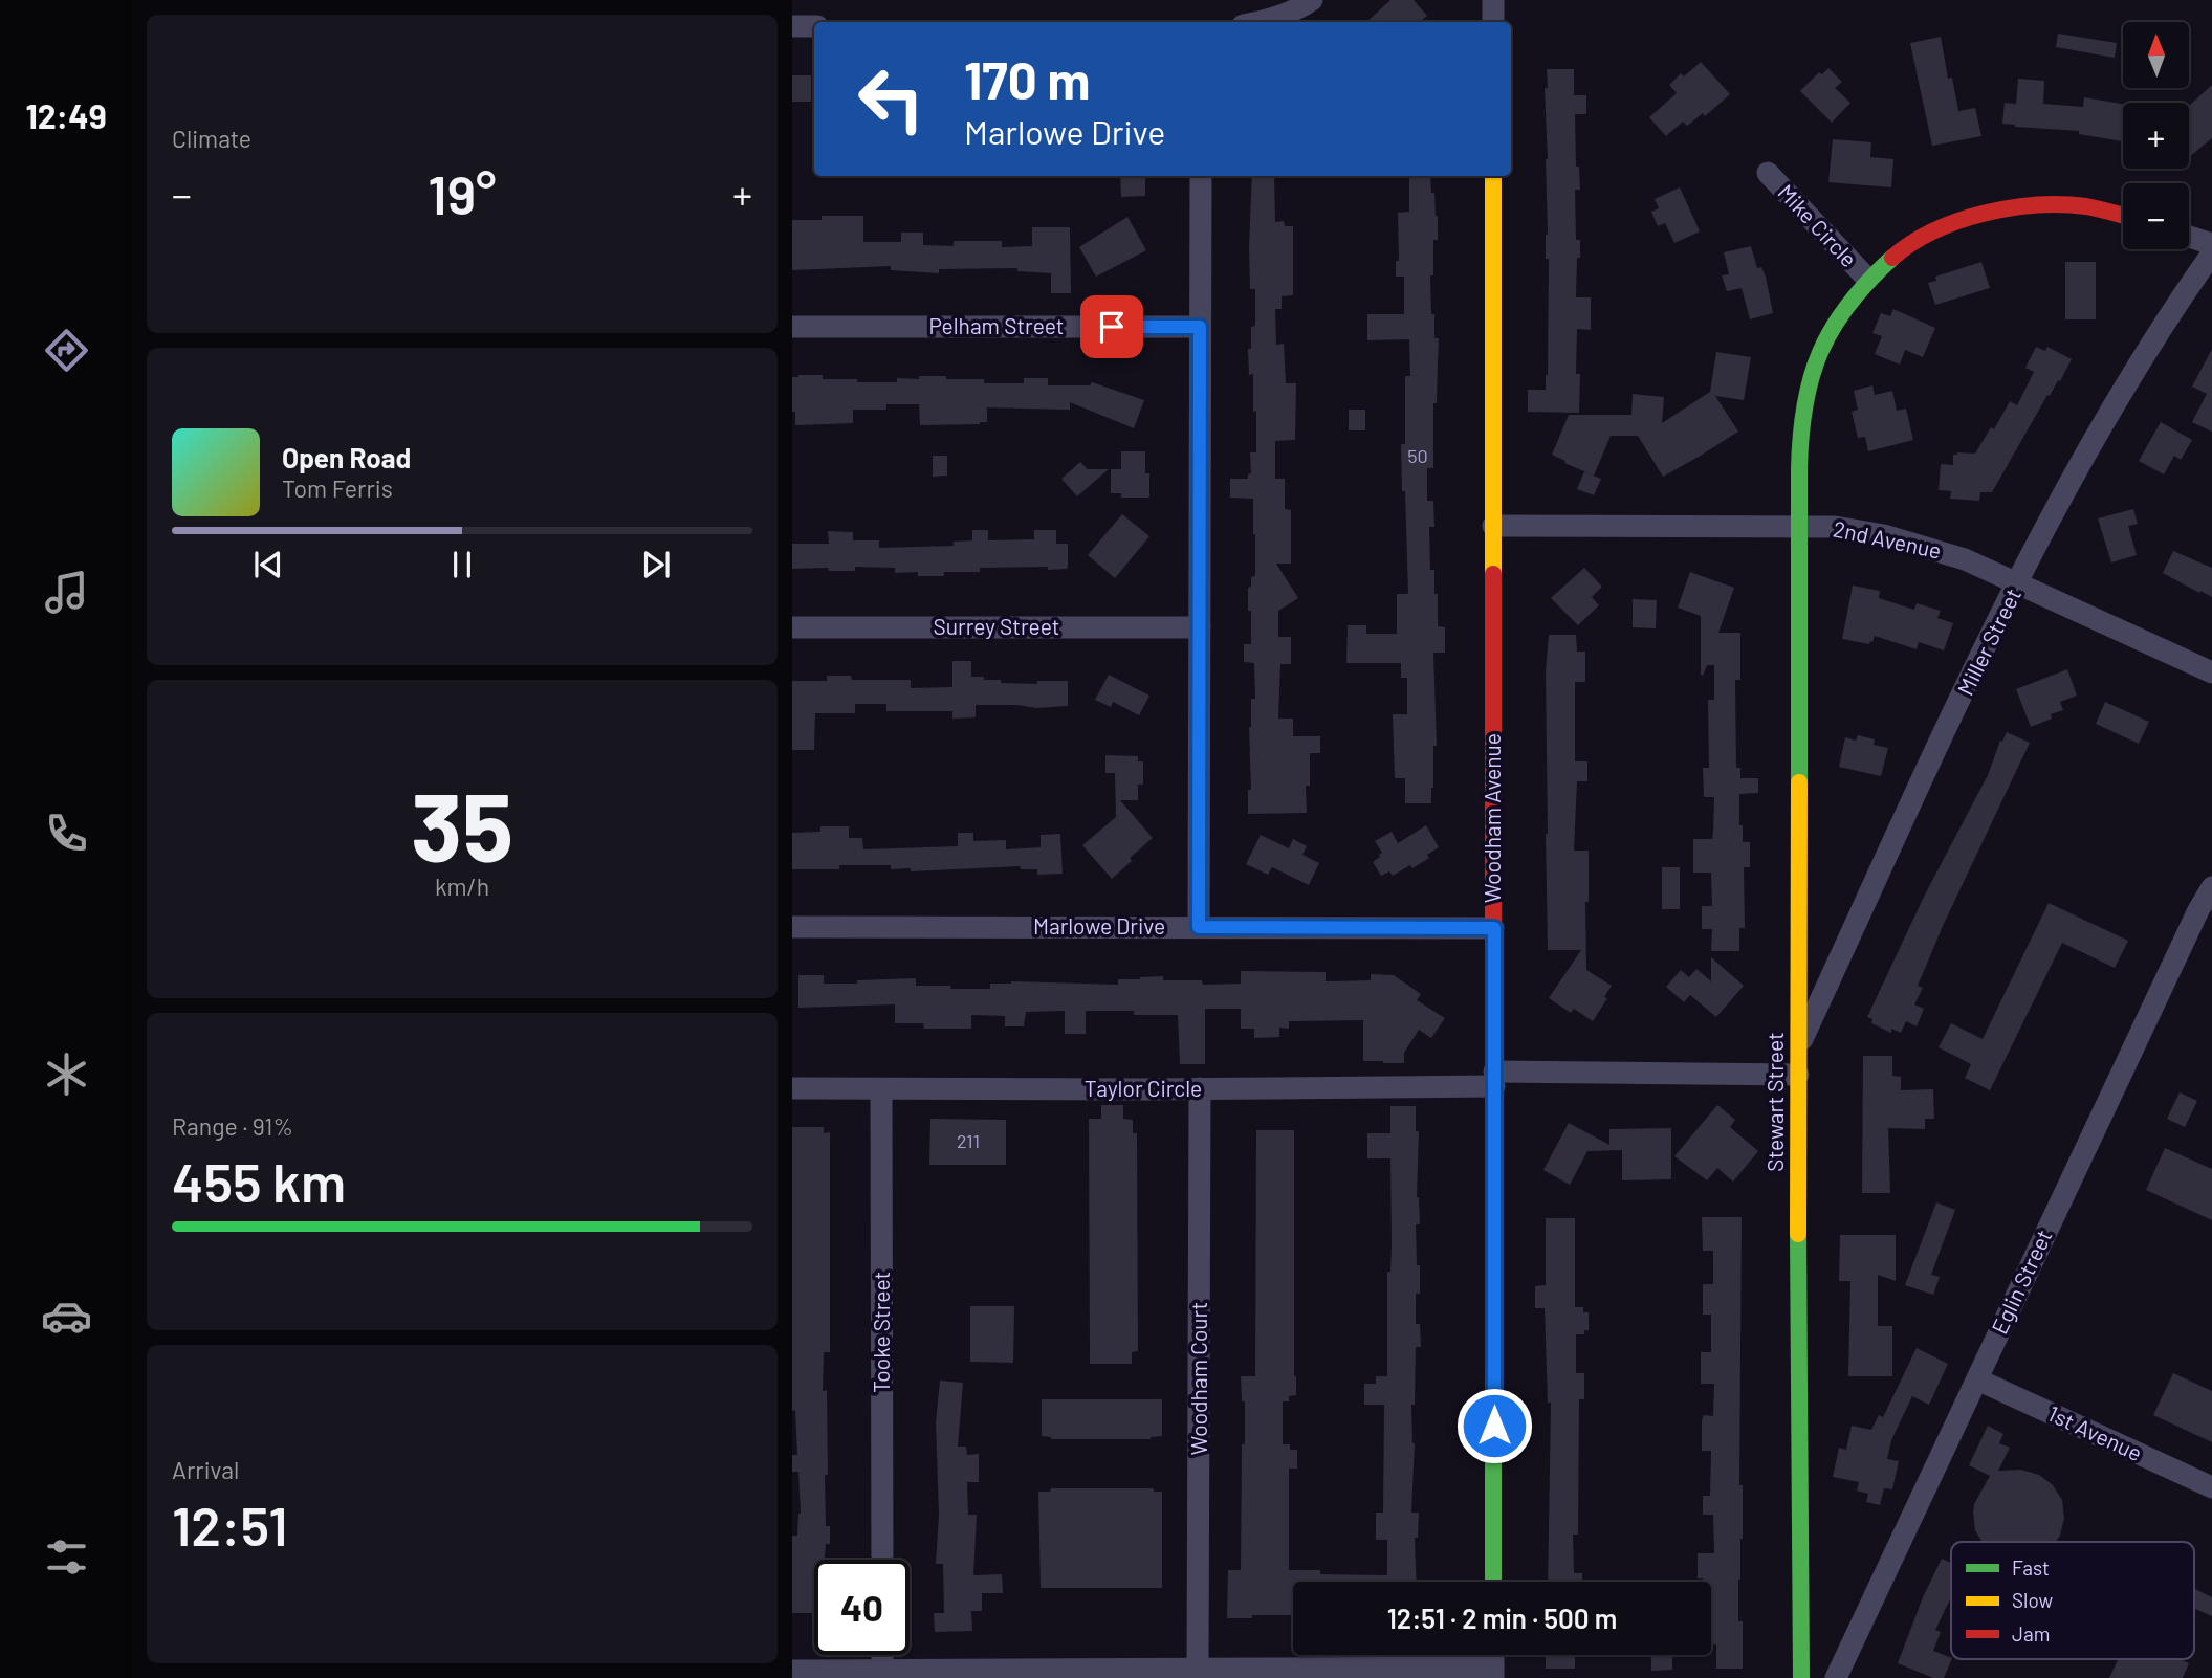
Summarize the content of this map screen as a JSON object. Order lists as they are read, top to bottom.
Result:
{
  "streets": {
    "street": [
      "Mike Circle",
      "Pelham Street",
      "2nd Avenue",
      "Surrey Street",
      "Miller Street",
      "Woodham Avenue",
      "Marlowe Drive",
      "Taylor Circle",
      "Stewart Street",
      "Eglin Street",
      "Tooke Street",
      "Woodham Court",
      "1st Avenue"
    ]
  },
  "crossings": [
    ["Mike Circle", "Stewart Street"],
    ["2nd Avenue", "Miller Street"],
    ["2nd Avenue", "Woodham Avenue"],
    ["2nd Avenue", "Stewart Street"],
    ["Miller Street", "Stewart Street"],
    ["Woodham Avenue", "Marlowe Drive"],
    ["Woodham Avenue", "Taylor Circle"],
    ["Taylor Circle", "Stewart Street"],
    ["Taylor Circle", "Tooke Street"],
    ["Taylor Circle", "Woodham Court"],
    ["Eglin Street", "1st Avenue"]
  ],
  "house_numbers": ["50", "211"],
  "legend": ["Fast", "Slow", "Jam"],
  "north": "top",
  "page": {
    "tabs": "12:49",
    "tile": [
      "Climate",
      ["35", "km/h"],
      ["Range · 91%", "455 km"],
      ["Arrival", "12:51"]
    ],
    "map_buttons": ["+", "−"],
    "turn": ["170 m", "Marlowe Drive"],
    "heat": ["−", "19°", "+"],
    "song": ["Open Road", "Tom Ferris"],
    "limit": "40",
    "trip": "12:51 · 2 min · 500 m"
  }
}
